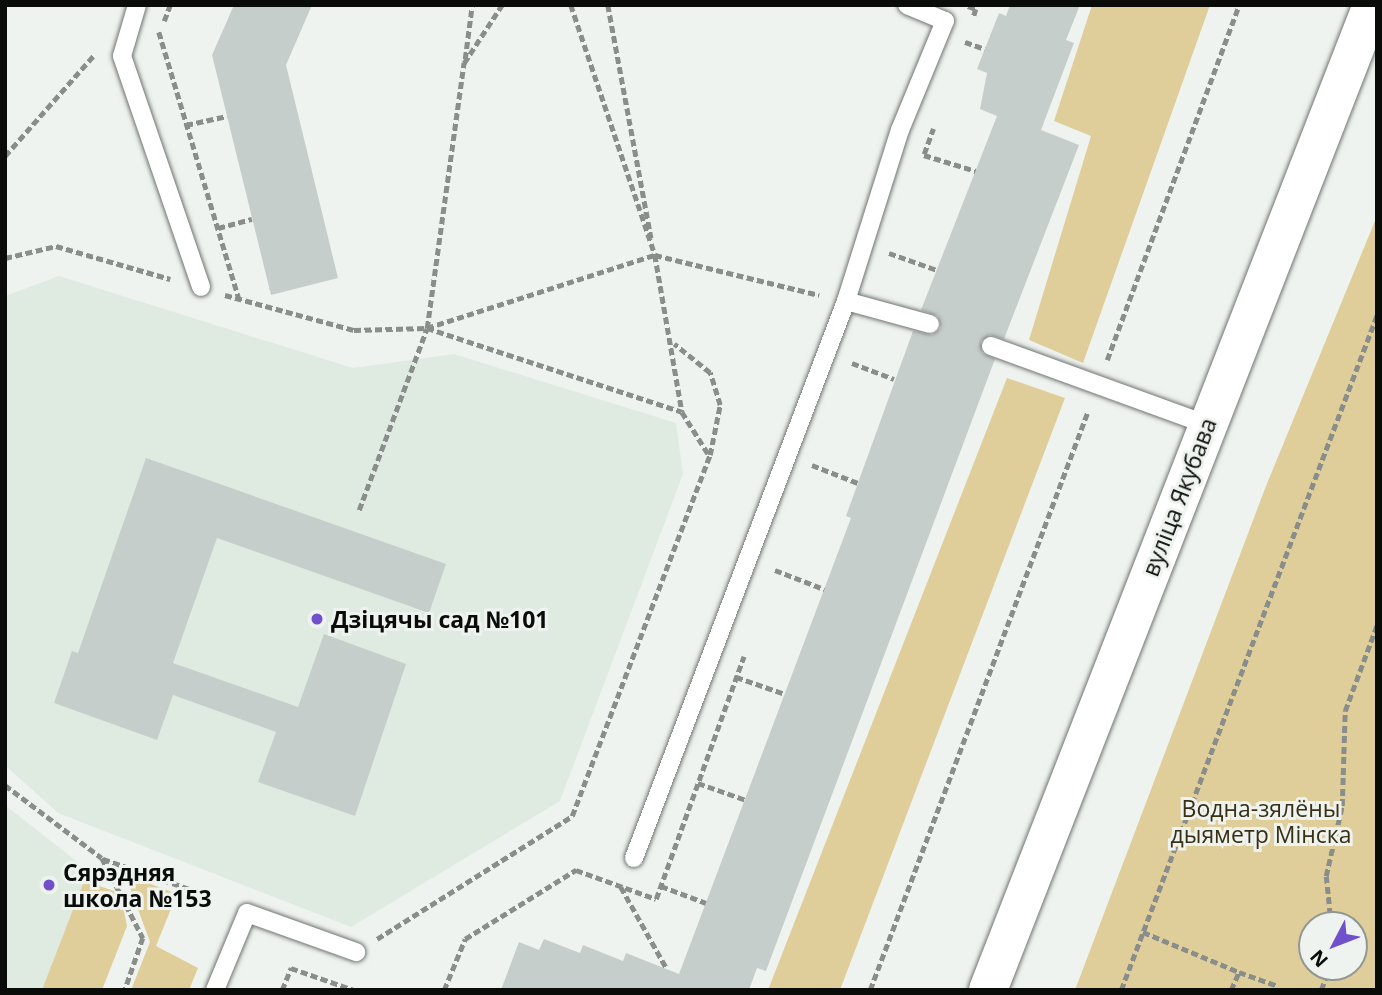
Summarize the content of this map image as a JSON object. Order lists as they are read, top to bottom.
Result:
{
  "streets": {
    "street": ["вуліца Якубава"]
  },
  "parks": ["Водна-зялёны дыяметр Мінска"],
  "places": ["Дзіцячы сад №101", "Сярэдняя школа №153"],
  "north": "bottom left"
}
